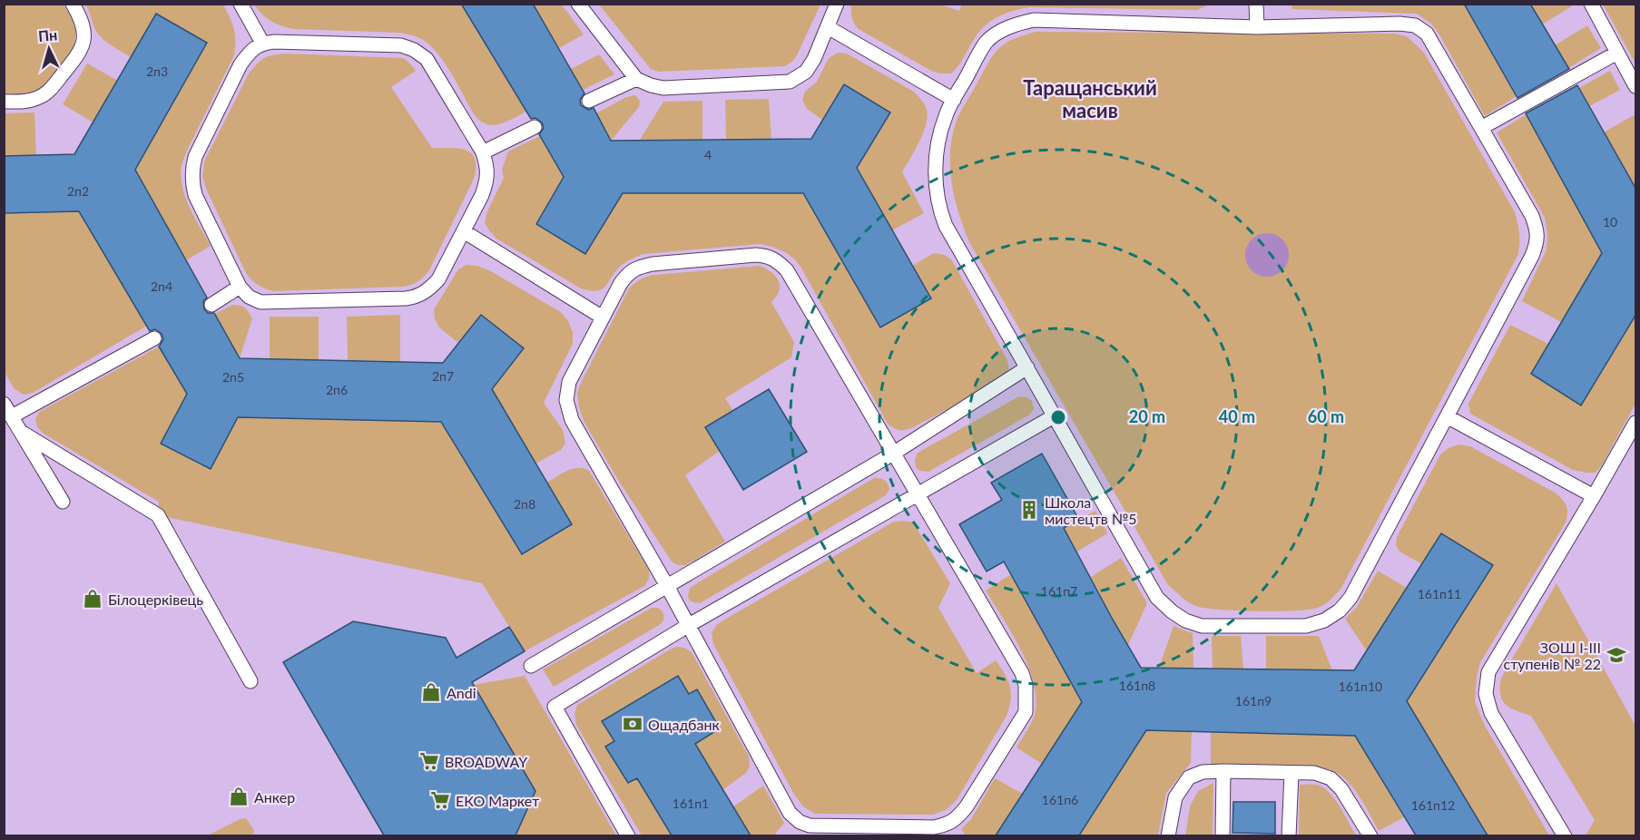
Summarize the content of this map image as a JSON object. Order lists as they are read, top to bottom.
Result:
{
  "districts": ["Таращанський масив"],
  "places": {
    "building": ["Школа мистецтв №5"],
    "shop": ["Білоцерківець", "Andi", "Анкер"],
    "school or university": ["ЗОШ І-ІІІ ступенів № 22"],
    "bank": ["Ощадбанк"],
    "supermarket": ["BROADWAY", "ЕКО Маркет"]
  },
  "house_numbers": [
    "2п3",
    "4",
    "2п2",
    "10",
    "2п4",
    "2п7",
    "2п5",
    "2п6",
    "2п8",
    "161п7",
    "161п11",
    "161п8",
    "161п10",
    "161п9",
    "161п6",
    "161п1",
    "161п12"
  ],
  "north": "top",
  "rings": ["20 m", "40 m", "60 m"]
}
